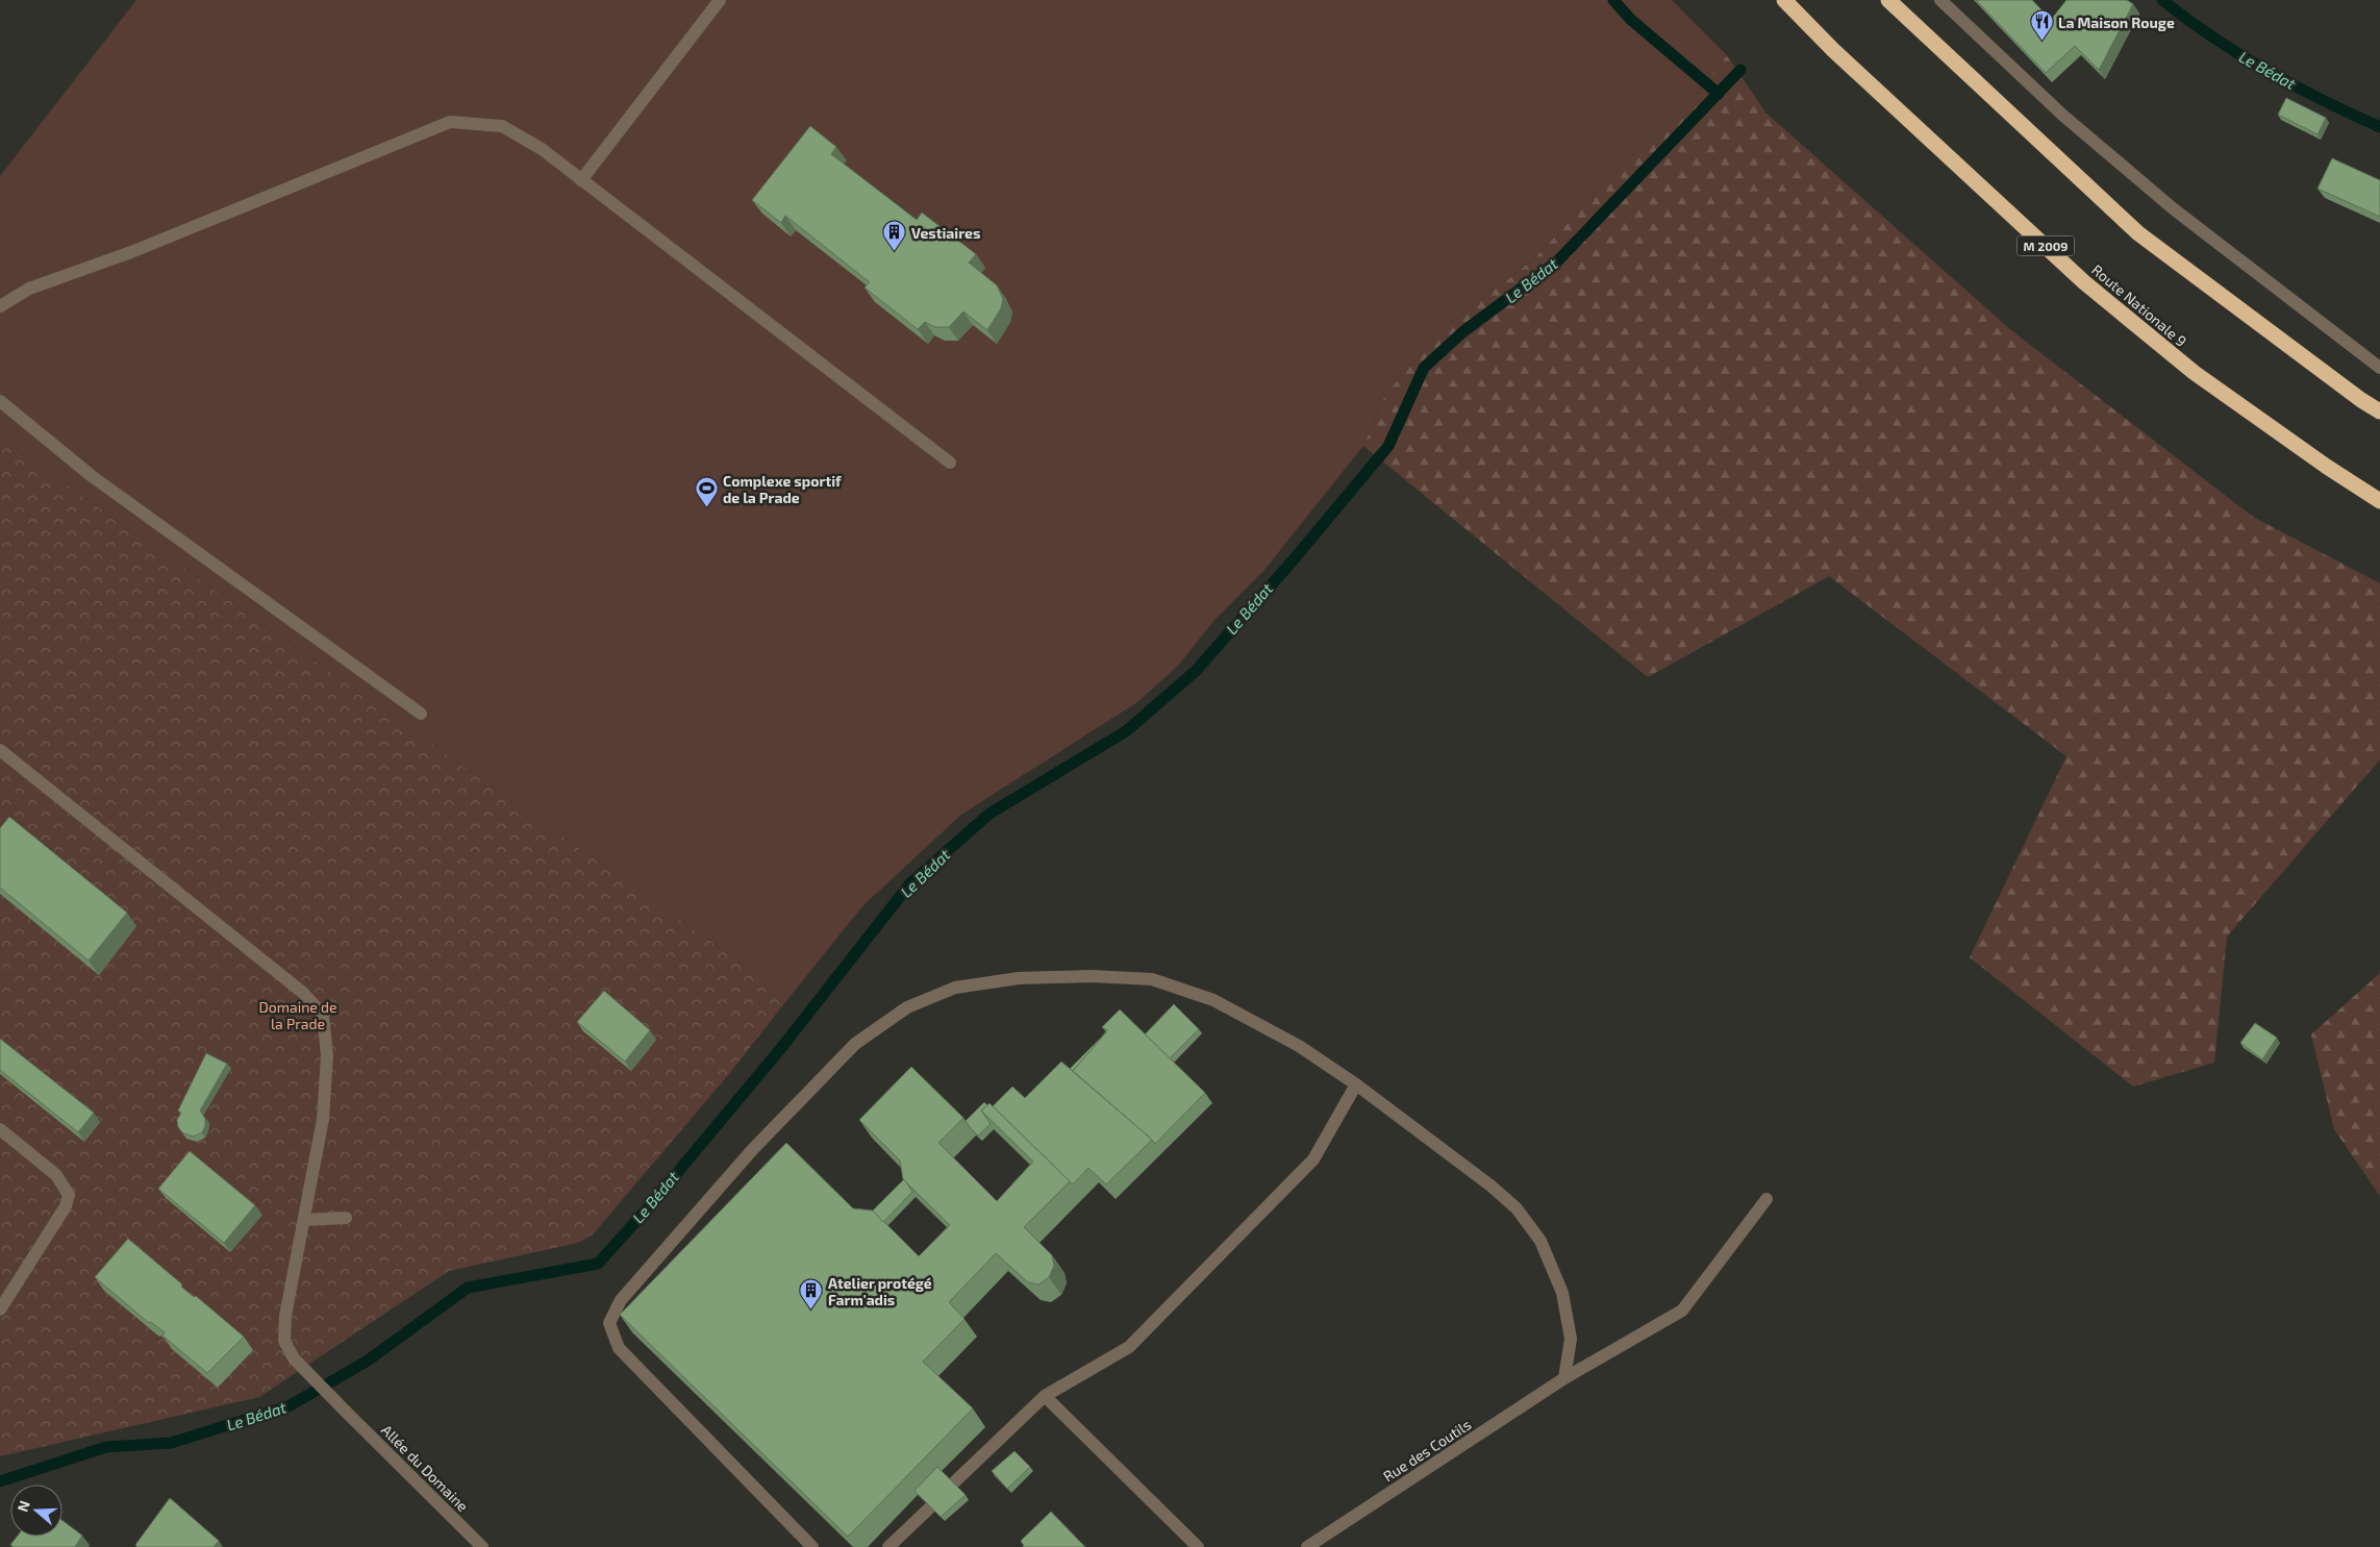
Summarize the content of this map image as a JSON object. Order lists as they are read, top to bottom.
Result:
{
  "streets": {
    "highway": ["M 2009", "Route Nationale 9"],
    "street": ["Rue des Coutils", "Allée du Domaine"]
  },
  "water": ["Le Bédat"],
  "parks": ["Domaine de la Prade"],
  "places": {
    "restaurant": ["La Maison Rouge"],
    "building": ["Vestiaires", "Atelier protégé Farm'adis"],
    "sports": ["Complexe sportif de la Prade"]
  },
  "north": "left"
}
